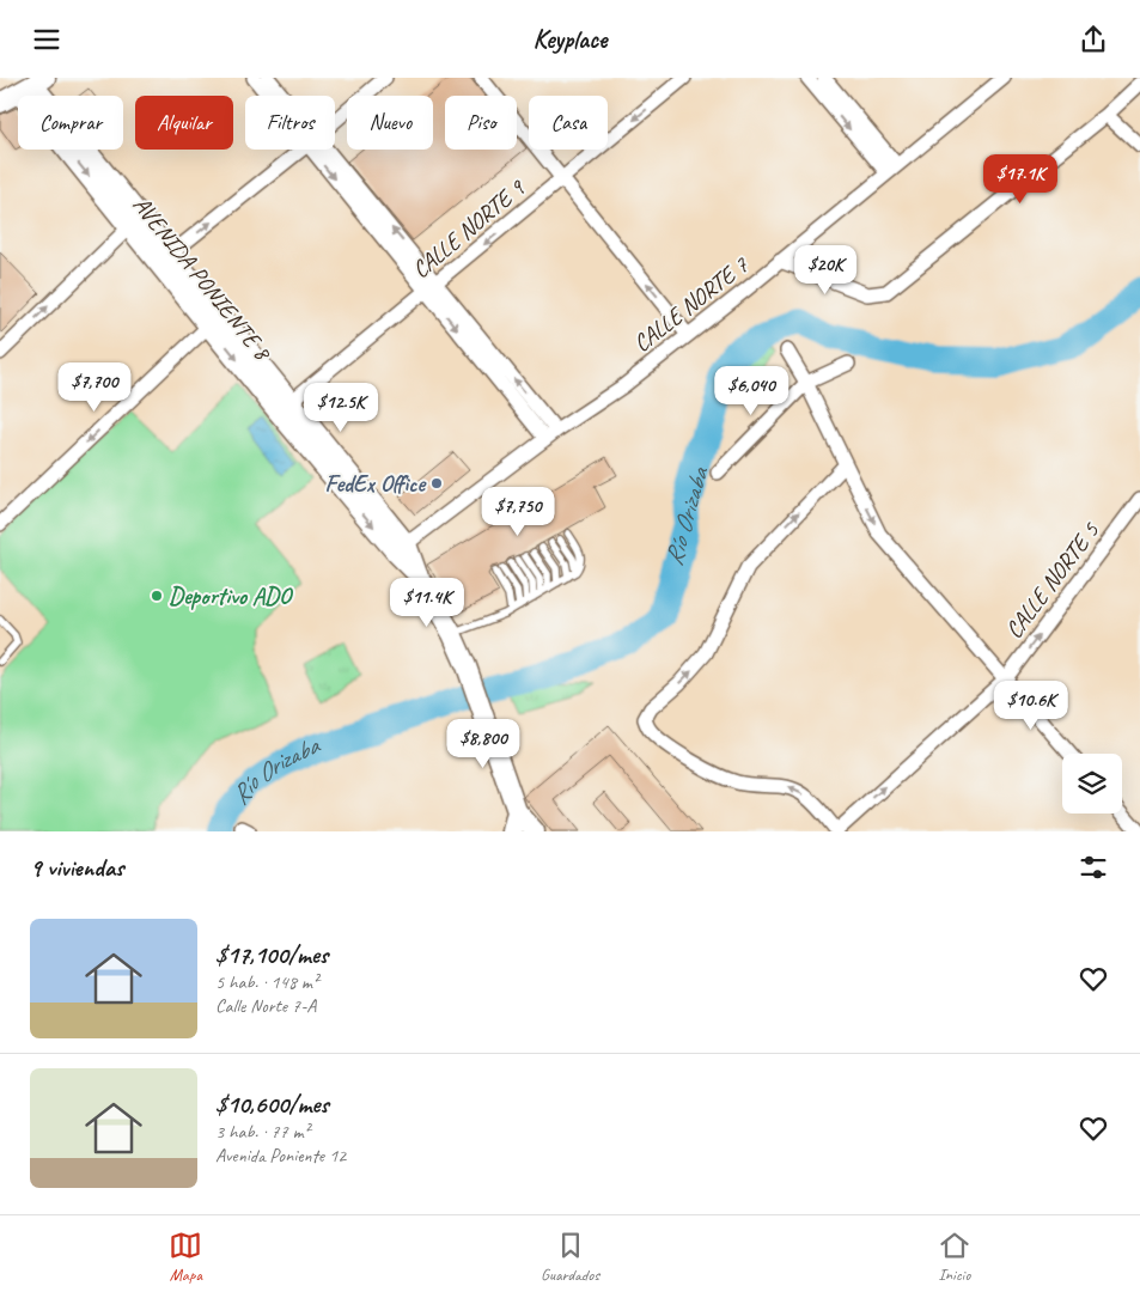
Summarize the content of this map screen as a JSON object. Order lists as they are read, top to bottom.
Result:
{
  "streets": {
    "street": [
      "CALLE NORTE 9",
      "AVENIDA PONIENTE 8",
      "CALLE NORTE 7",
      "CALLE NORTE 5"
    ]
  },
  "crossings": [
    ["CALLE NORTE 9", "AVENIDA PONIENTE 8"],
    ["AVENIDA PONIENTE 8", "CALLE NORTE 7"]
  ],
  "one_way": ["CALLE NORTE 9", "CALLE NORTE 5"],
  "water": ["Río Orizaba"],
  "places": ["FedEx Office", "Deportivo ADO"],
  "page": {
    "header": "Keyplace",
    "chip": [
      "Comprar",
      "Alquilar",
      "Filtros",
      "Nuevo",
      "Piso",
      "Casa"
    ],
    "price": [
      "$17.1K",
      "$20K",
      "$7,700",
      "$6,040",
      "$12.5K",
      "$7,750",
      "$11.4K",
      "$10.6K",
      "$8,800"
    ],
    "heading": "9 viviendas",
    "list": [
      {
        "name": "$17,100/mes",
        "note": "5 hab. · 148 m² · Calle Norte 7-A"
      },
      {
        "name": "$10,600/mes",
        "note": "3 hab. · 77 m² · Avenida Poniente 12"
      }
    ],
    "tabs": ["Mapa", "Guardados", "Inicio"]
  }
}
